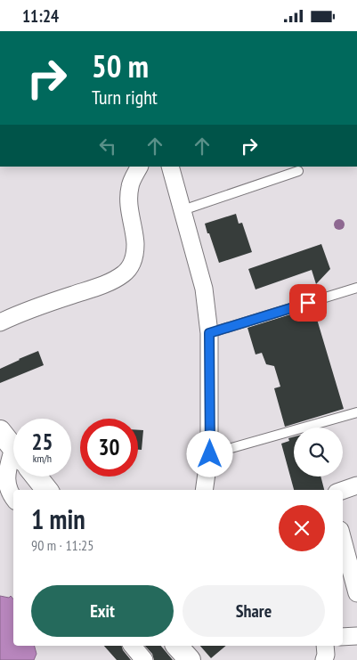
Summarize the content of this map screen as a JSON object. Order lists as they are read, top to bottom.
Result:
{
  "page": {
    "status": "11:24",
    "turn": ["50 m", "Turn right"],
    "speed": "25 km/h",
    "limit": "30",
    "heading": ["1 min", "90 m · 11:25"],
    "buttons": ["Exit", "Share"]
  }
}
